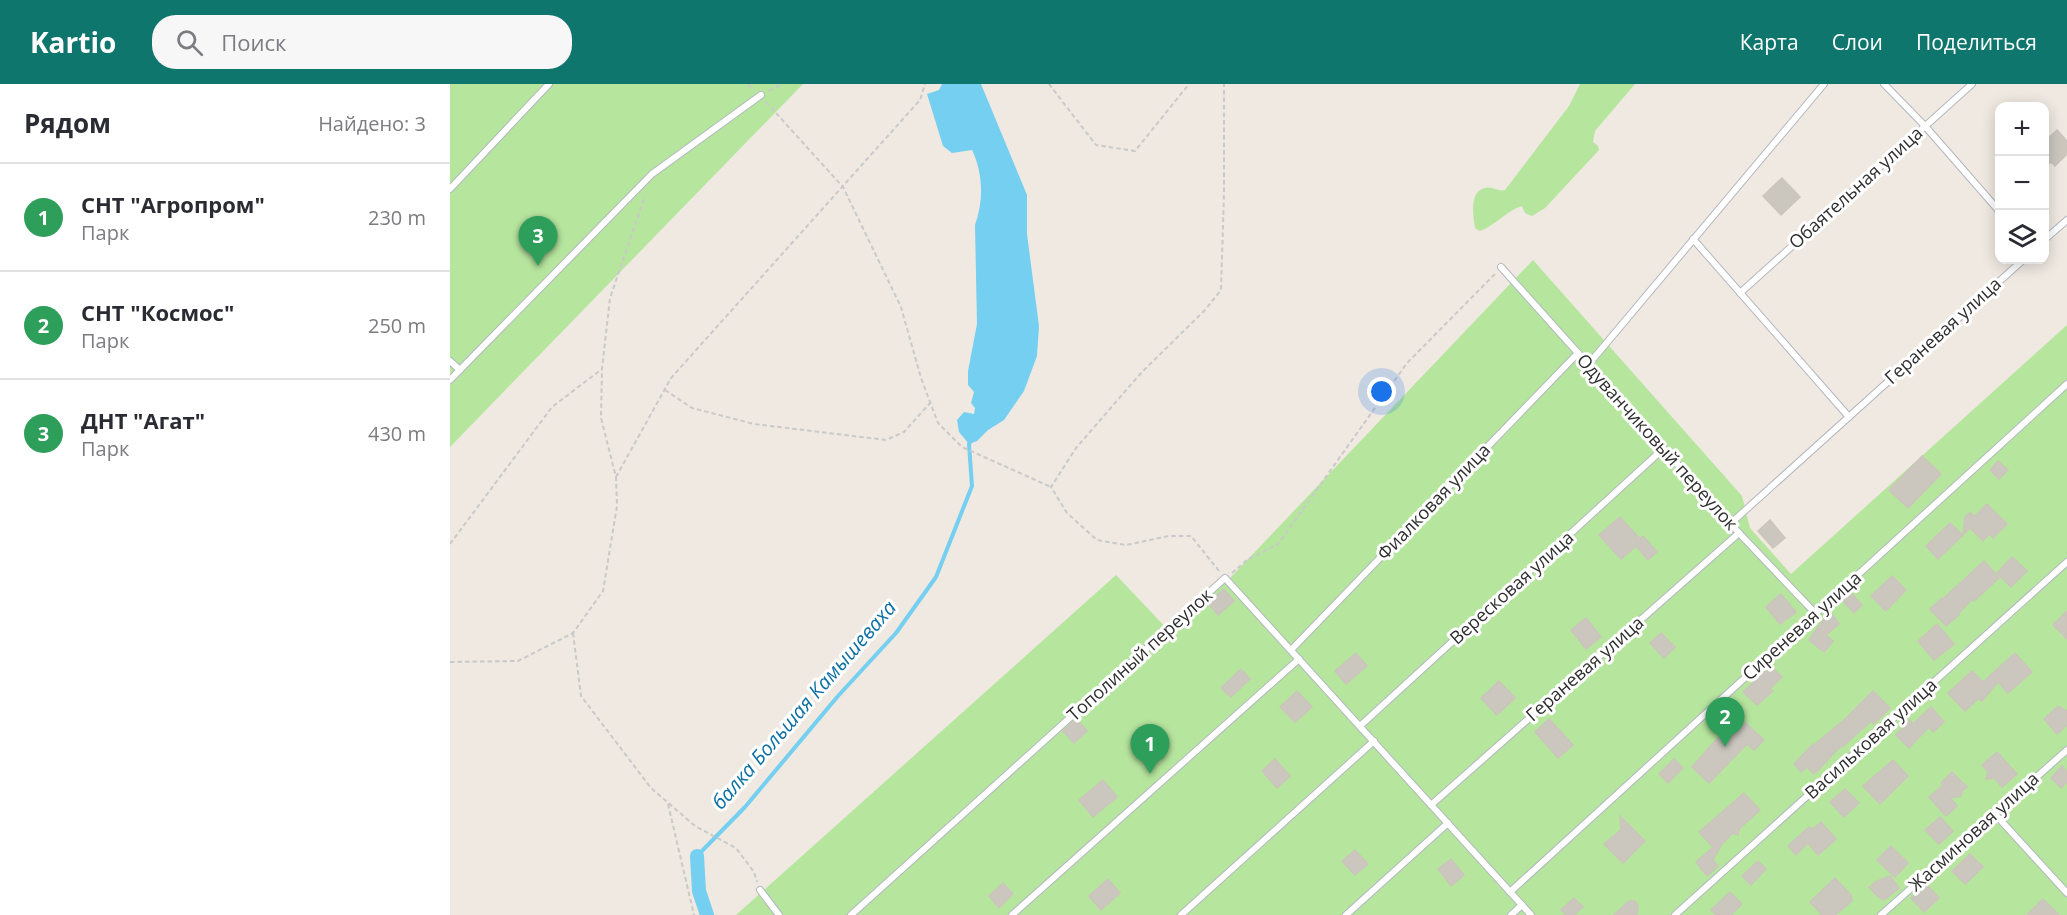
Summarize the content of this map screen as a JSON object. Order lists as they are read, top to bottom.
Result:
{
  "streets": {
    "lane": [
      "Обаятельная улица",
      "Гераневая улица",
      "Одуванчиковый переулок",
      "Фиалковая улица",
      "Вересковая улица",
      "Сиреневая улица",
      "Тополиный переулок",
      "Васильковая улица",
      "Жасминовая улица"
    ]
  },
  "crossings": [
    ["Гераневая улица", "Одуванчиковый переулок"],
    ["Гераневая улица", "Тополиный переулок"],
    ["Одуванчиковый переулок", "Фиалковая улица"],
    ["Одуванчиковый переулок", "Вересковая улица"],
    ["Одуванчиковый переулок", "Сиреневая улица"],
    ["Фиалковая улица", "Тополиный переулок"],
    ["Вересковая улица", "Тополиный переулок"],
    ["Сиреневая улица", "Тополиный переулок"]
  ],
  "water": ["балка Большая Камышеваха"],
  "page": {
    "header": "Kartio",
    "search": "Поиск",
    "nav": ["Карта", "Слои", "Поделиться"],
    "heading": ["Рядом", "Найдено: 3"],
    "map_buttons": ["+", "−"],
    "list": [
      {
        "mark": "1",
        "name": "СНТ \"Агропром\"",
        "note": "Парк",
        "value": "230 m"
      },
      {
        "mark": "2",
        "name": "СНТ \"Космос\"",
        "note": "Парк",
        "value": "250 m"
      },
      {
        "mark": "3",
        "name": "ДНТ \"Агат\"",
        "note": "Парк",
        "value": "430 m"
      }
    ],
    "pins": ["3", "2", "1"]
  }
}
